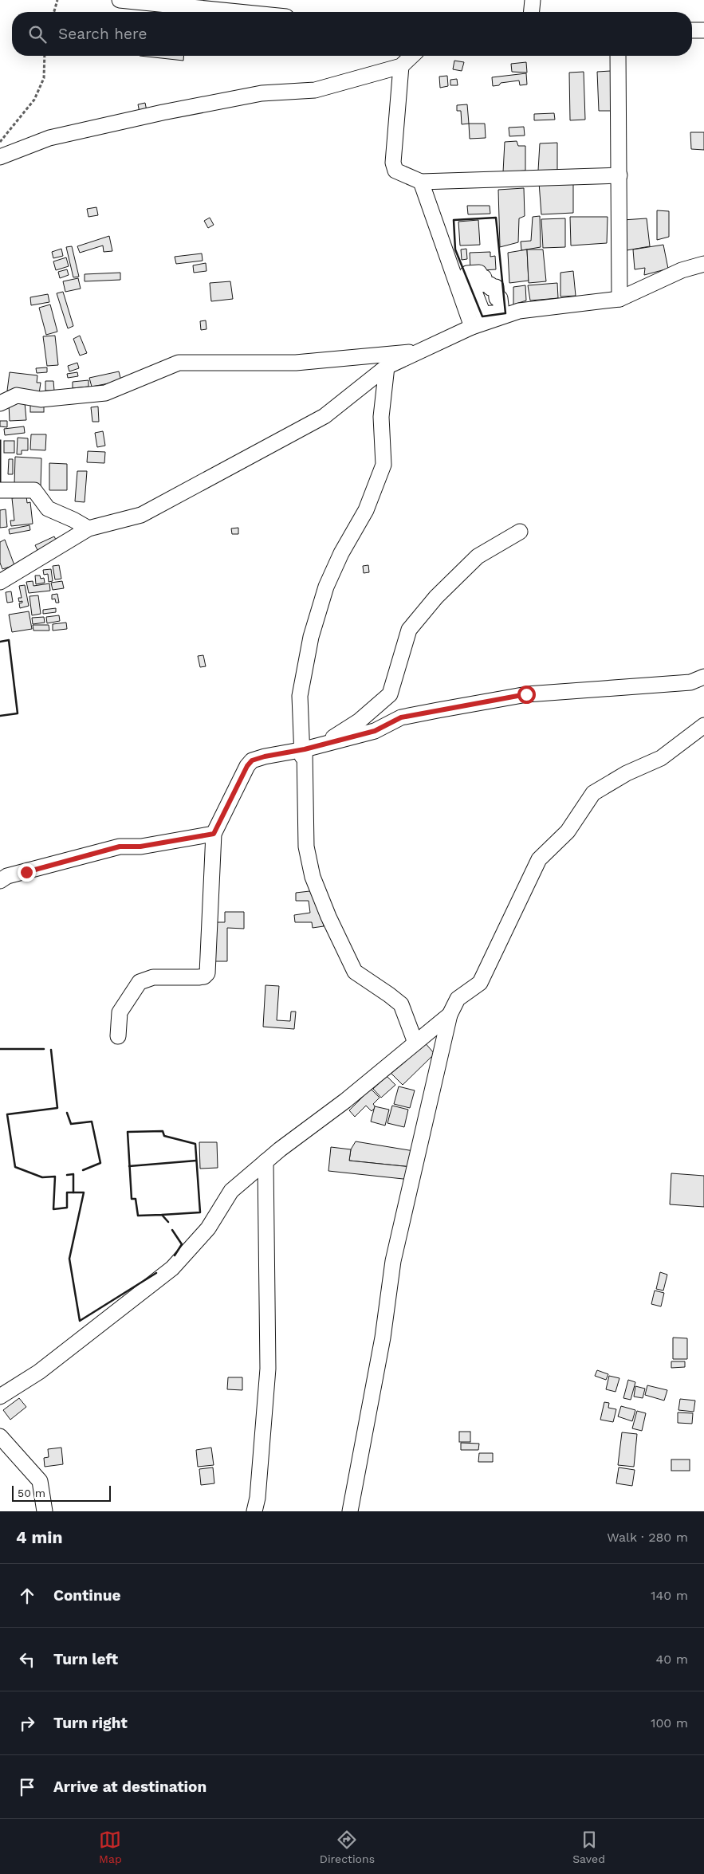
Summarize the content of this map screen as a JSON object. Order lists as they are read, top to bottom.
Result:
{
  "scale_bar": "50 m",
  "page": {
    "search": "Search here",
    "scale": "50 m",
    "heading": ["4 min", "Walk · 280 m"],
    "list": [
      ["Continue", "140 m"],
      ["Turn left", "40 m"],
      ["Turn right", "100 m"],
      "Arrive at destination"
    ],
    "nav": ["Map", "Directions", "Saved"]
  }
}
